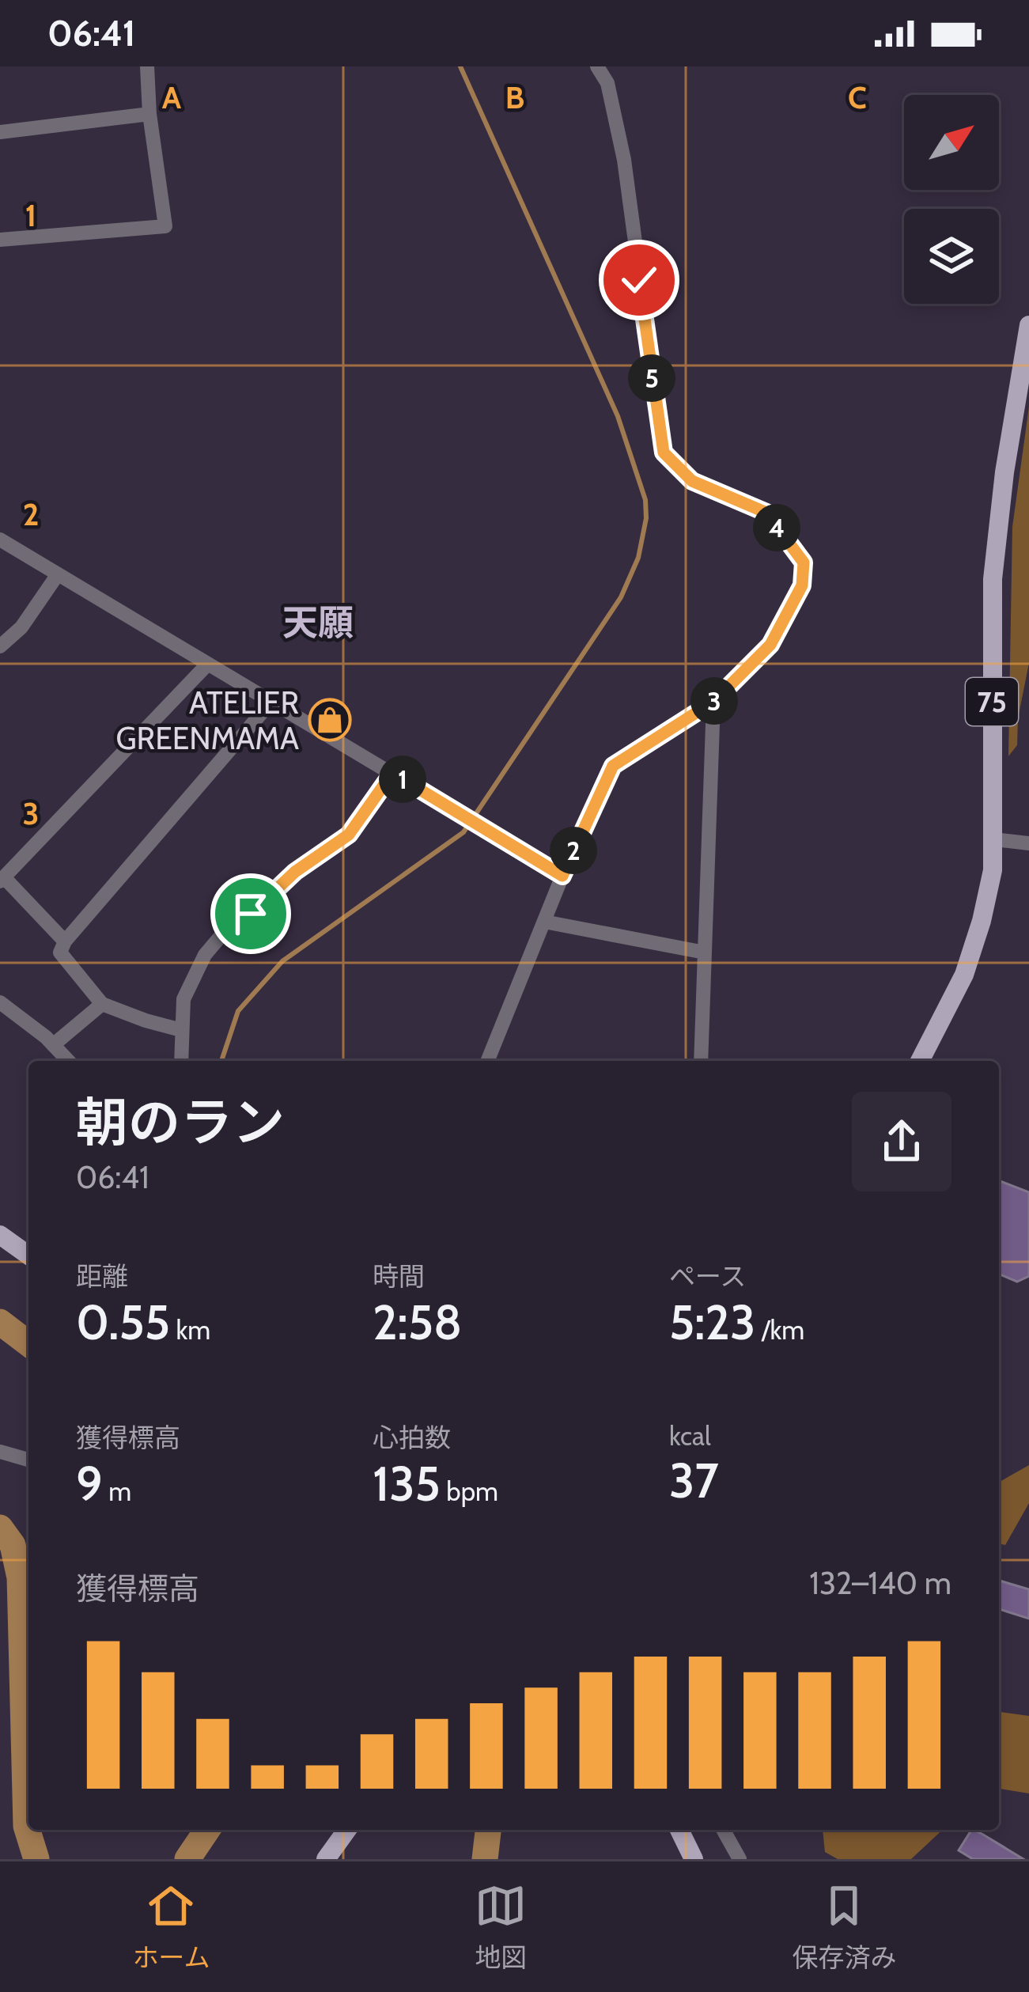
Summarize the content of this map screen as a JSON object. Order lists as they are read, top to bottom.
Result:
{
  "streets": {
    "main road": ["75"]
  },
  "districts": ["天願"],
  "places": {
    "shop": ["ATELIER GREENMAMA"]
  },
  "north": "top right",
  "page": {
    "status": "06:41",
    "pins": [
      "5",
      "4",
      "3",
      "1",
      "2"
    ],
    "heading": ["朝のラン", "06:41"],
    "stats": [
      ["距離", "0.55 km"],
      ["時間", "2:58"],
      ["ペース", "5:23 /km"],
      ["獲得標高", "9 m"],
      ["心拍数", "135 bpm"],
      ["kcal", "37"]
    ],
    "chart": ["獲得標高", "132–140 m"],
    "tabs": ["ホーム", "地図", "保存済み"]
  },
  "grid": {
    "columns": ["A", "B", "C"],
    "rows": ["1", "2", "3"]
  }
}
